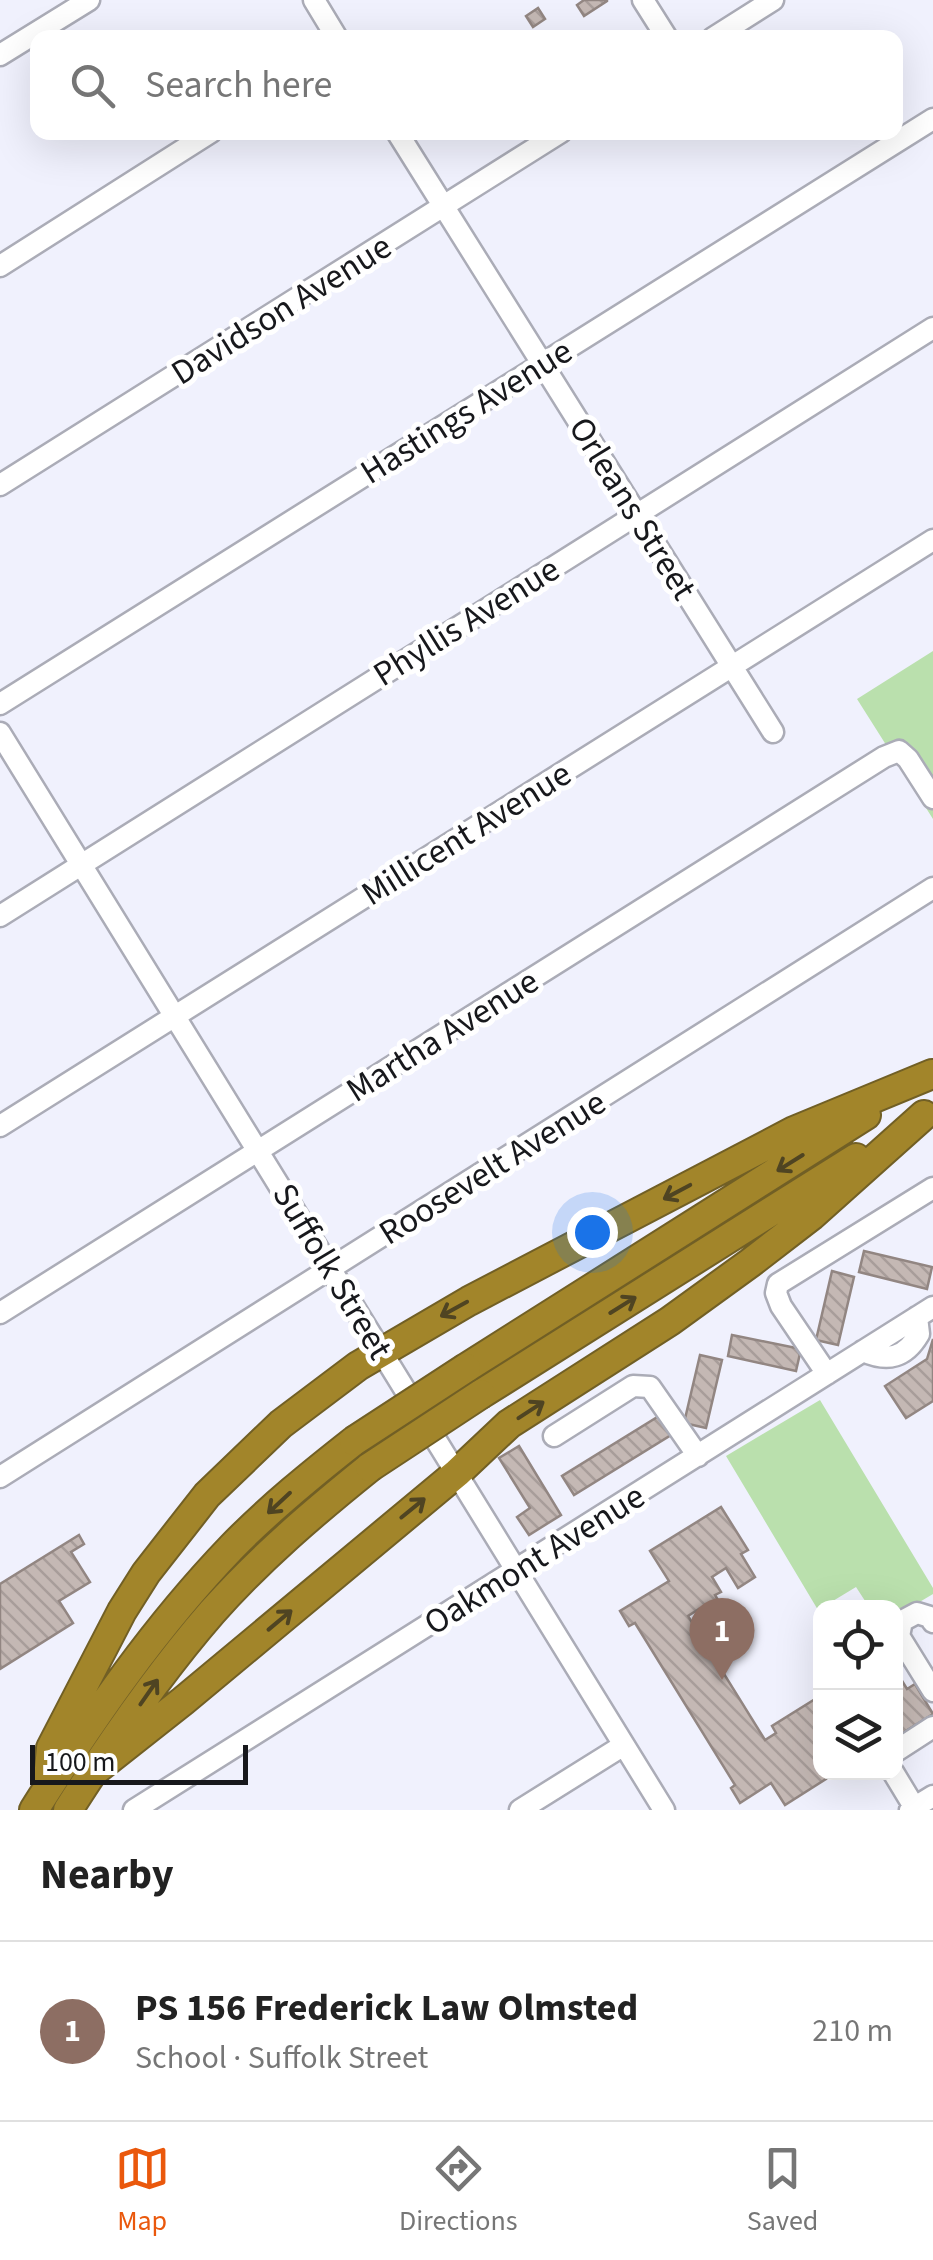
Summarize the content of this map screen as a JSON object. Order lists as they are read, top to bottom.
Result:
{
  "streets": {
    "street": [
      "Davidson Avenue",
      "Hastings Avenue",
      "Orleans Street",
      "Phyllis Avenue",
      "Millicent Avenue",
      "Martha Avenue",
      "Roosevelt Avenue",
      "Suffolk Street",
      "Oakmont Avenue"
    ]
  },
  "crossings": [
    ["Davidson Avenue", "Orleans Street"],
    ["Hastings Avenue", "Orleans Street"],
    ["Orleans Street", "Phyllis Avenue"],
    ["Orleans Street", "Millicent Avenue"],
    ["Phyllis Avenue", "Suffolk Street"],
    ["Millicent Avenue", "Suffolk Street"],
    ["Martha Avenue", "Suffolk Street"],
    ["Roosevelt Avenue", "Suffolk Street"],
    ["Suffolk Street", "Oakmont Avenue"]
  ],
  "scale_bar": "100 m",
  "page": {
    "search": "Search here",
    "pins": "1",
    "scale": "100 m",
    "heading": "Nearby",
    "list": [
      {
        "mark": "1",
        "name": "PS 156 Frederick Law Olmsted",
        "note": "School · Suffolk Street",
        "value": "210 m"
      }
    ],
    "nav": ["Map", "Directions", "Saved"]
  }
}
